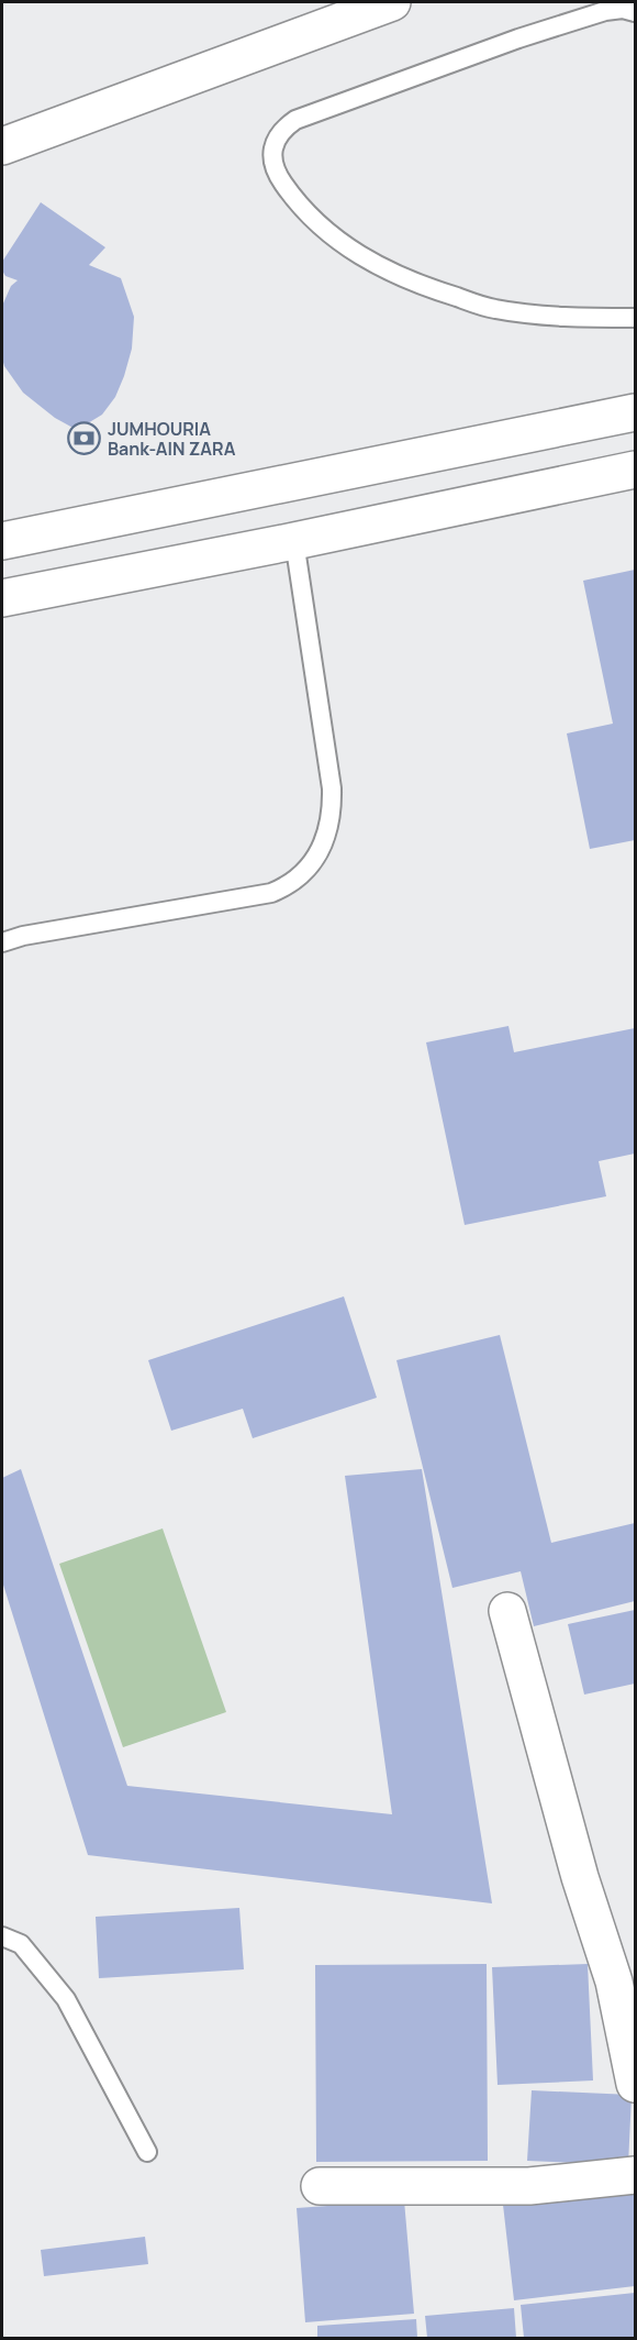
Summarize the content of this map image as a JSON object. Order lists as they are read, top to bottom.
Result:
{
  "places": {
    "bank": ["JUMHOURIA Bank-AIN ZARA"]
  }
}
